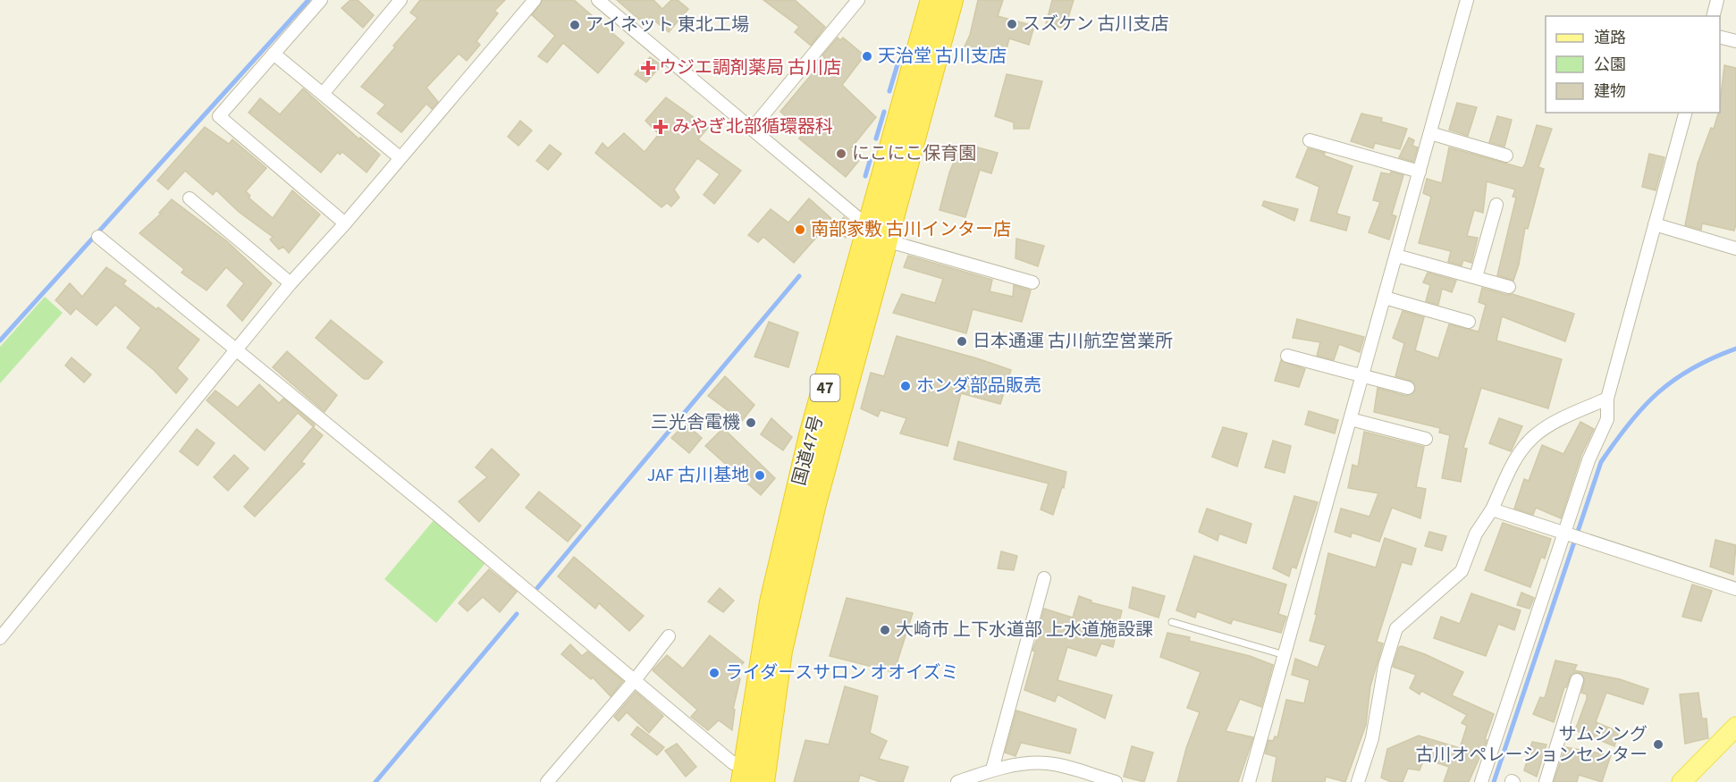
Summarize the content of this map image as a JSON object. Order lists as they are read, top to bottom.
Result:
{
  "streets": {
    "highway": ["47", "国道47号"]
  },
  "places": {
    "other": [
      "スズケン 古川支店",
      "アイネット 東北工場",
      "天治堂 古川支店",
      "にこにこ保育園",
      "南部家敷 古川インター店",
      "日本通運 古川航空営業所",
      "ホンダ部品販売",
      "三光舎電機",
      "JAF 古川基地",
      "大崎市 上下水道部 上水道施設課",
      "ライダースサロン オオイズミ",
      "サムシング 古川オペレーションセンター"
    ],
    "health": ["ウジエ調剤薬局 古川店", "みやぎ北部循環器科"]
  },
  "legend": ["道路", "公園", "建物"]
}
